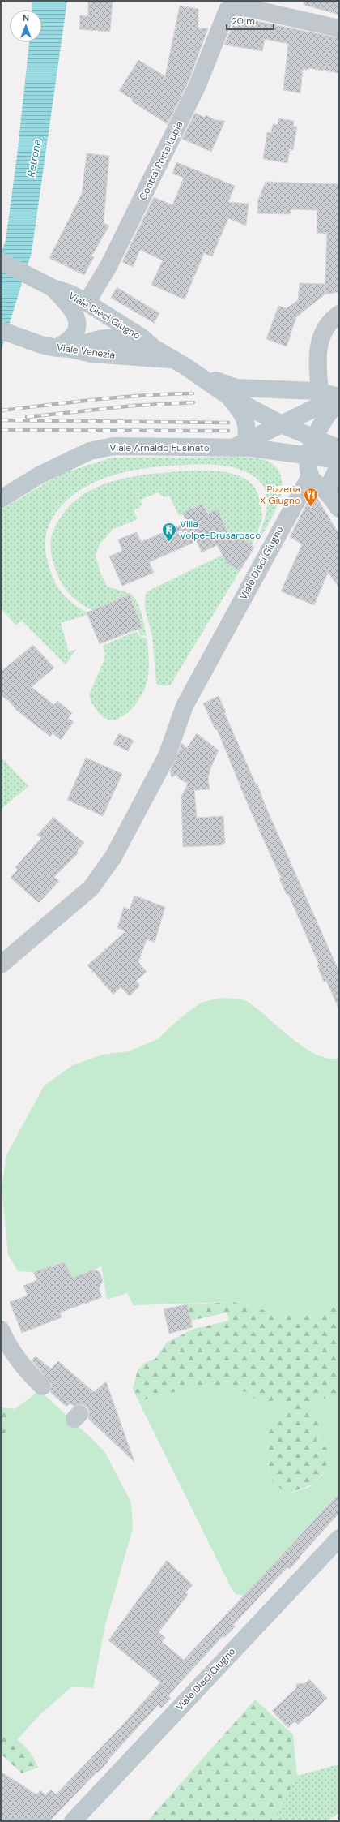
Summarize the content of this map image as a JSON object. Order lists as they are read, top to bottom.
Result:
{
  "streets": {
    "main road": ["Viale Dieci Giugno", "Viale Venezia", "Viale Arnaldo Fusinato"],
    "street": ["Contra' Porta Lupia"]
  },
  "crossings": [
    ["Contra' Porta Lupia", "Viale Dieci Giugno"],
    ["Viale Dieci Giugno", "Viale Venezia"],
    ["Viale Dieci Giugno", "Viale Arnaldo Fusinato"]
  ],
  "water": ["Retrone"],
  "places": {
    "restaurant": ["Pizzeria X Giugno"],
    "building": ["Villa Volpe-Brusarosco"]
  },
  "scale_bar": "20 m",
  "north": "top"
}
